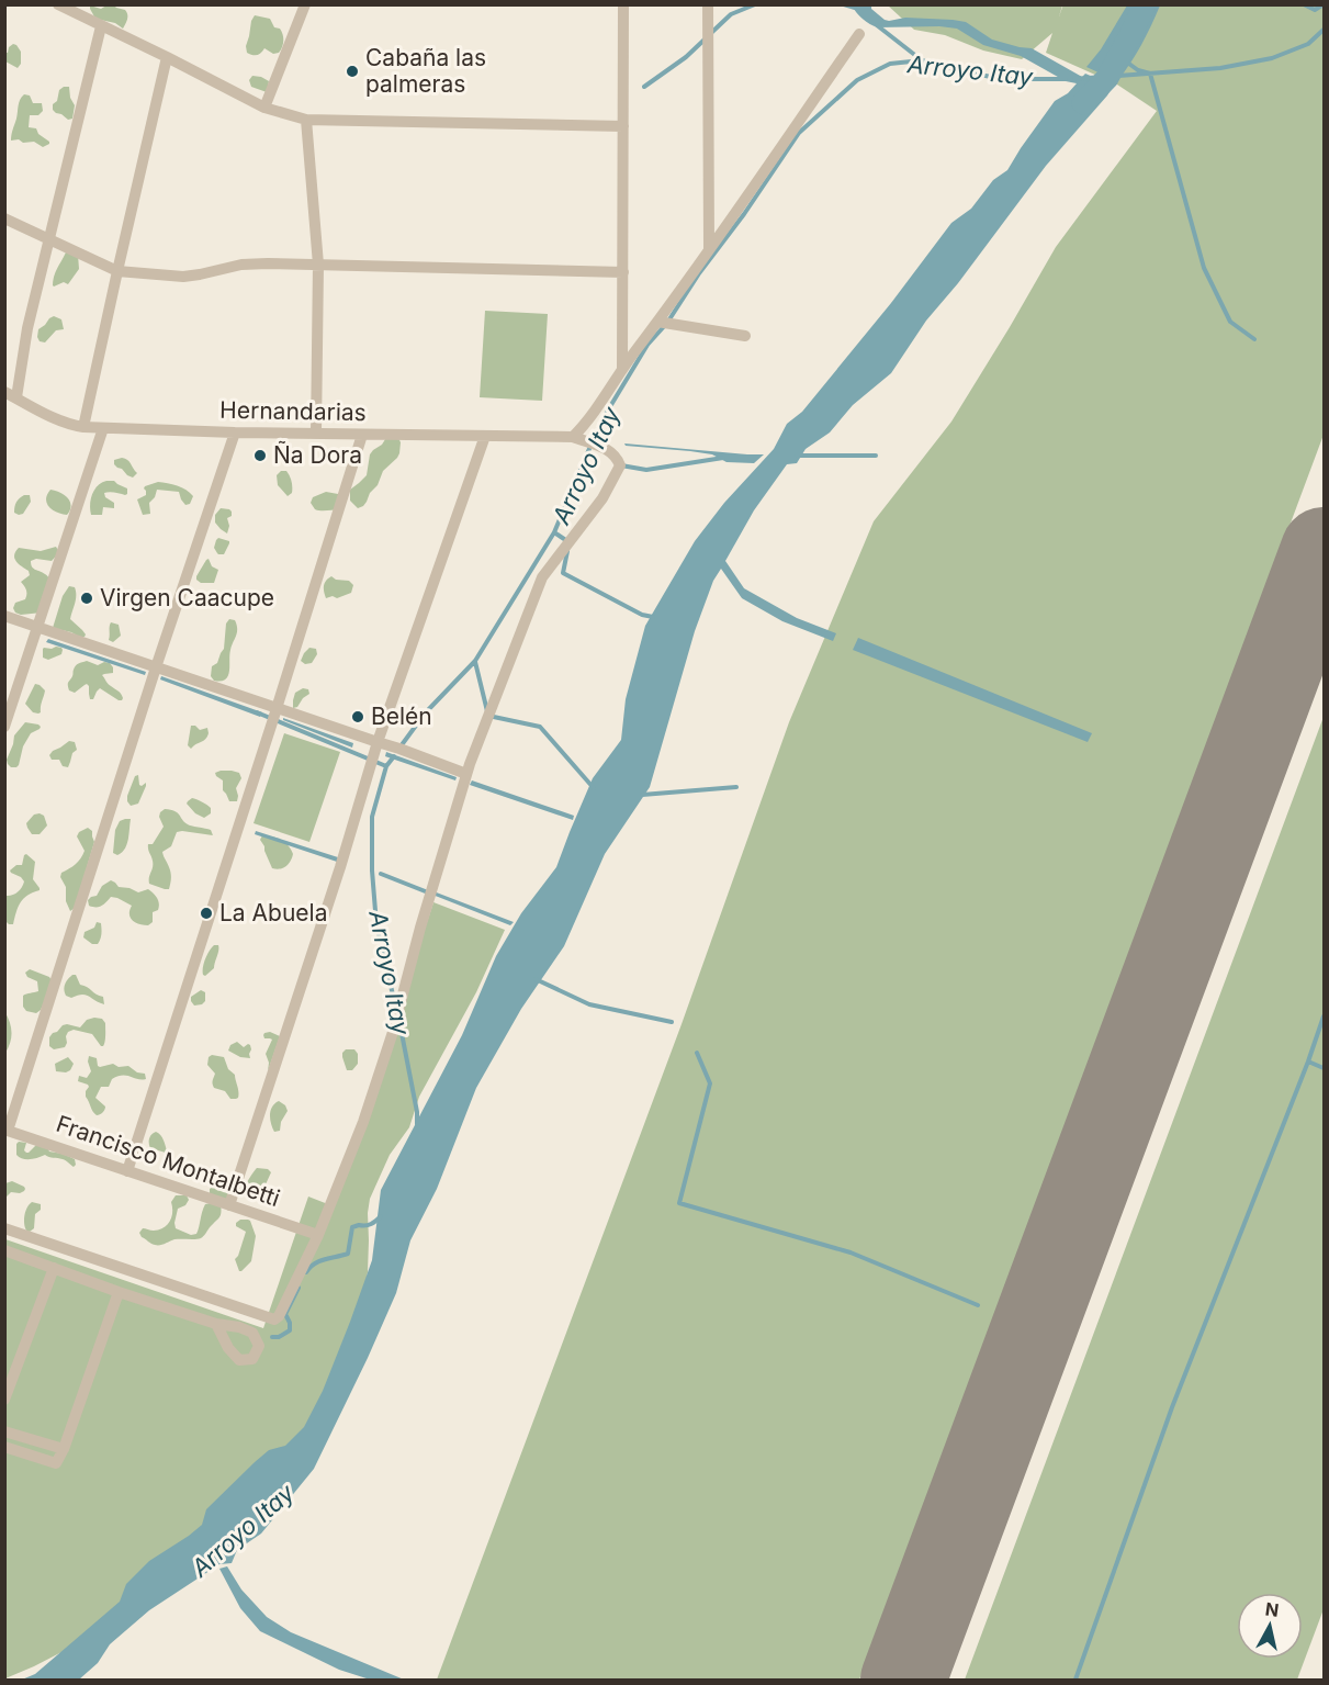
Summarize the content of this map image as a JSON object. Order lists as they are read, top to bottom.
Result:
{
  "streets": {
    "street": ["Hernandarias", "Francisco Montalbetti"]
  },
  "water": ["Arroyo Itay"],
  "places": [
    "Cabaña las palmeras",
    "Ña Dora",
    "Virgen Caacupe",
    "Belén",
    "La Abuela"
  ],
  "north": "top"
}
